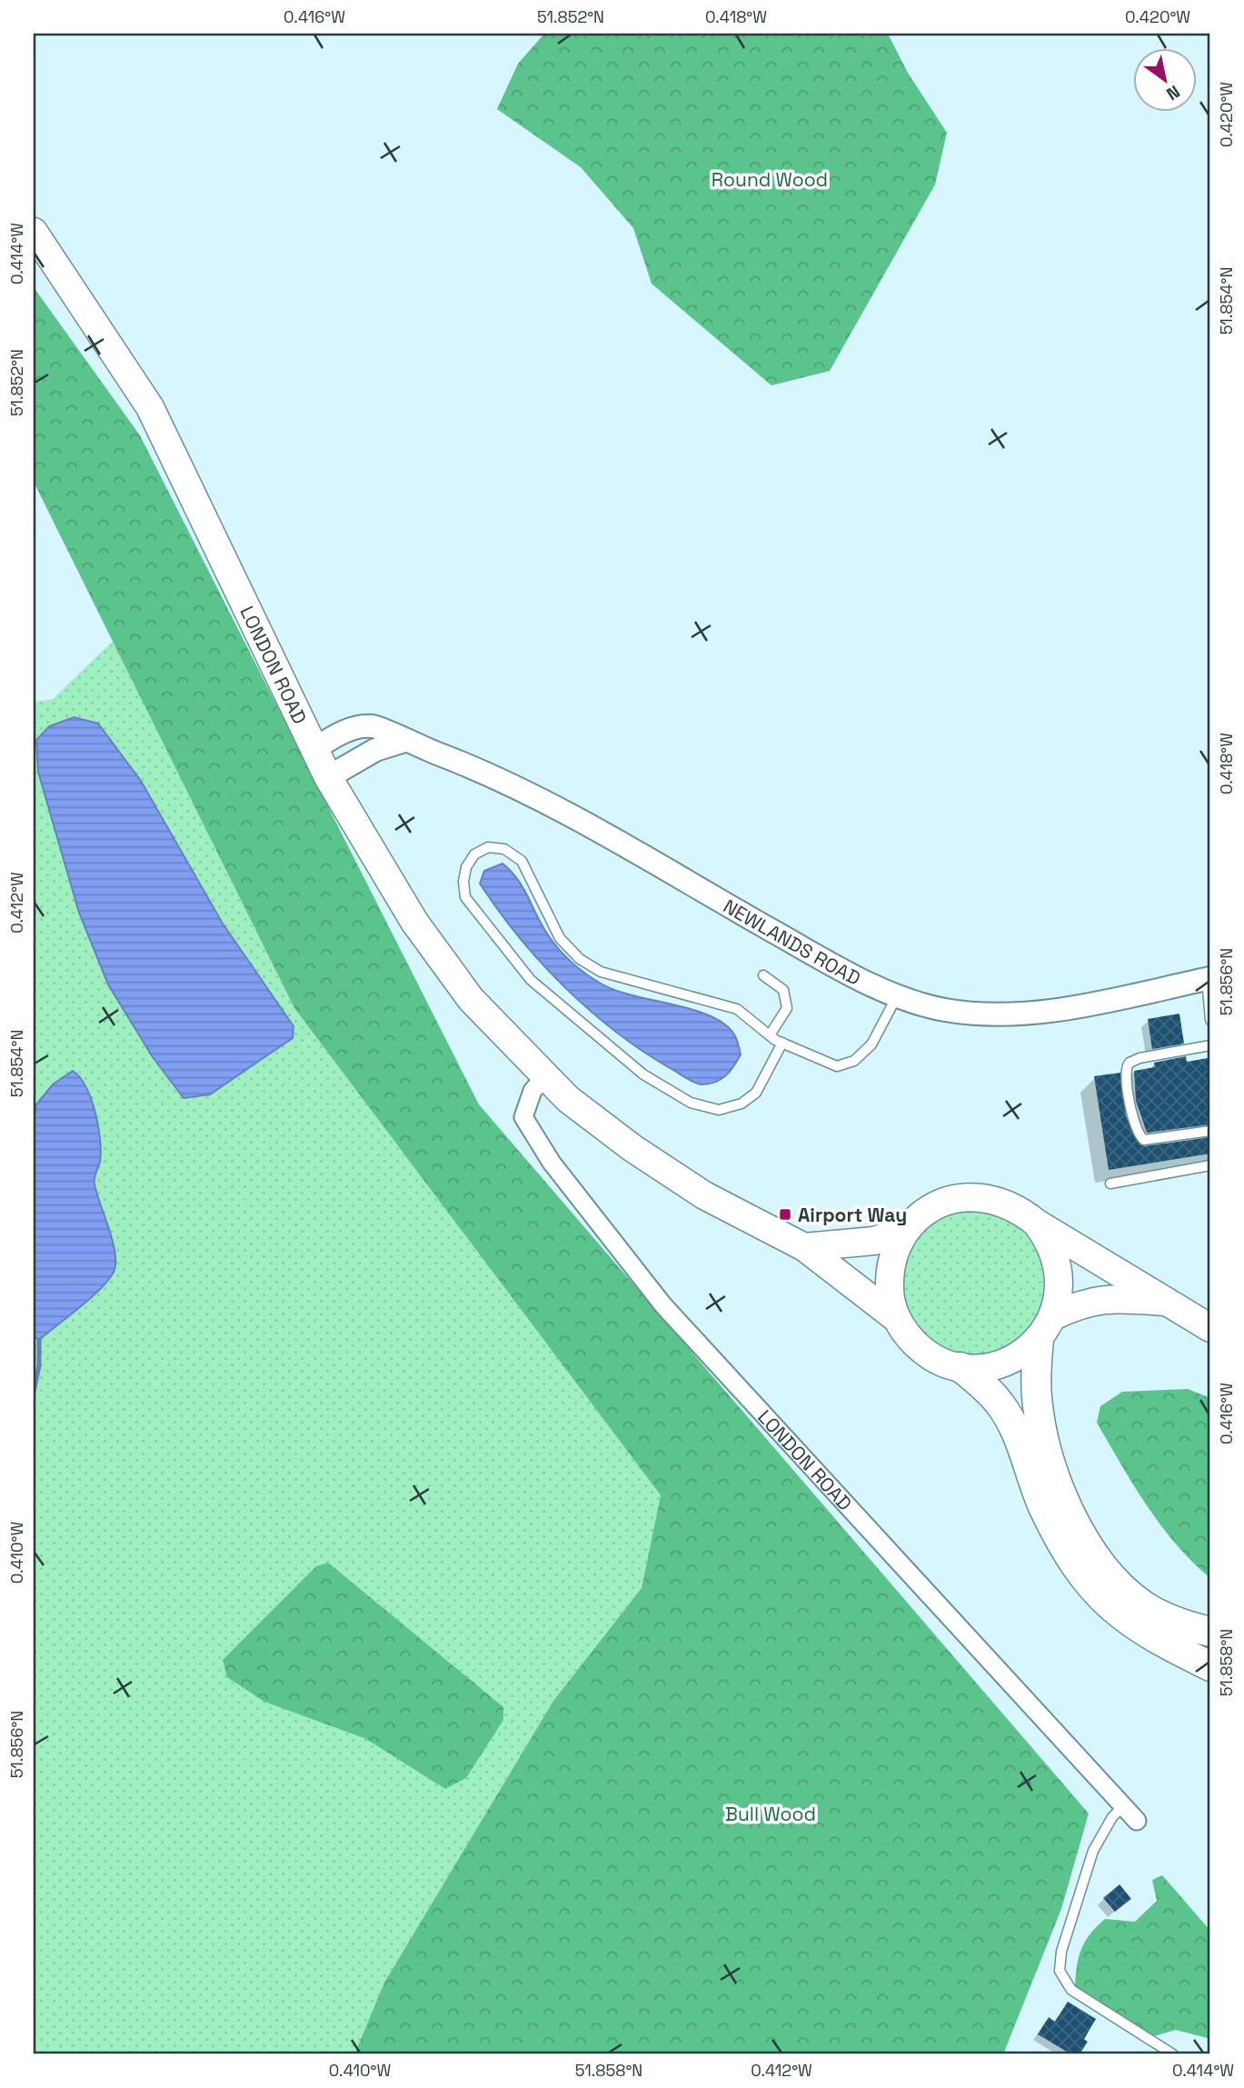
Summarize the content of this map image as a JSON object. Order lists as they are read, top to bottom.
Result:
{
  "streets": {
    "main road": ["LONDON ROAD"],
    "street": ["NEWLANDS ROAD"]
  },
  "crossings": [
    ["LONDON ROAD", "NEWLANDS ROAD"]
  ],
  "parks": ["Round Wood", "Bull Wood"],
  "places": {
    "transit": ["Airport Way"]
  },
  "north": "bottom right",
  "coordinates": [
    "0.416°W",
    "51.852°N",
    "0.418°W",
    "0.420°W",
    "0.414°W",
    "51.854°N",
    "0.412°W",
    "51.856°N",
    "0.410°W",
    "51.858°N"
  ]
}
